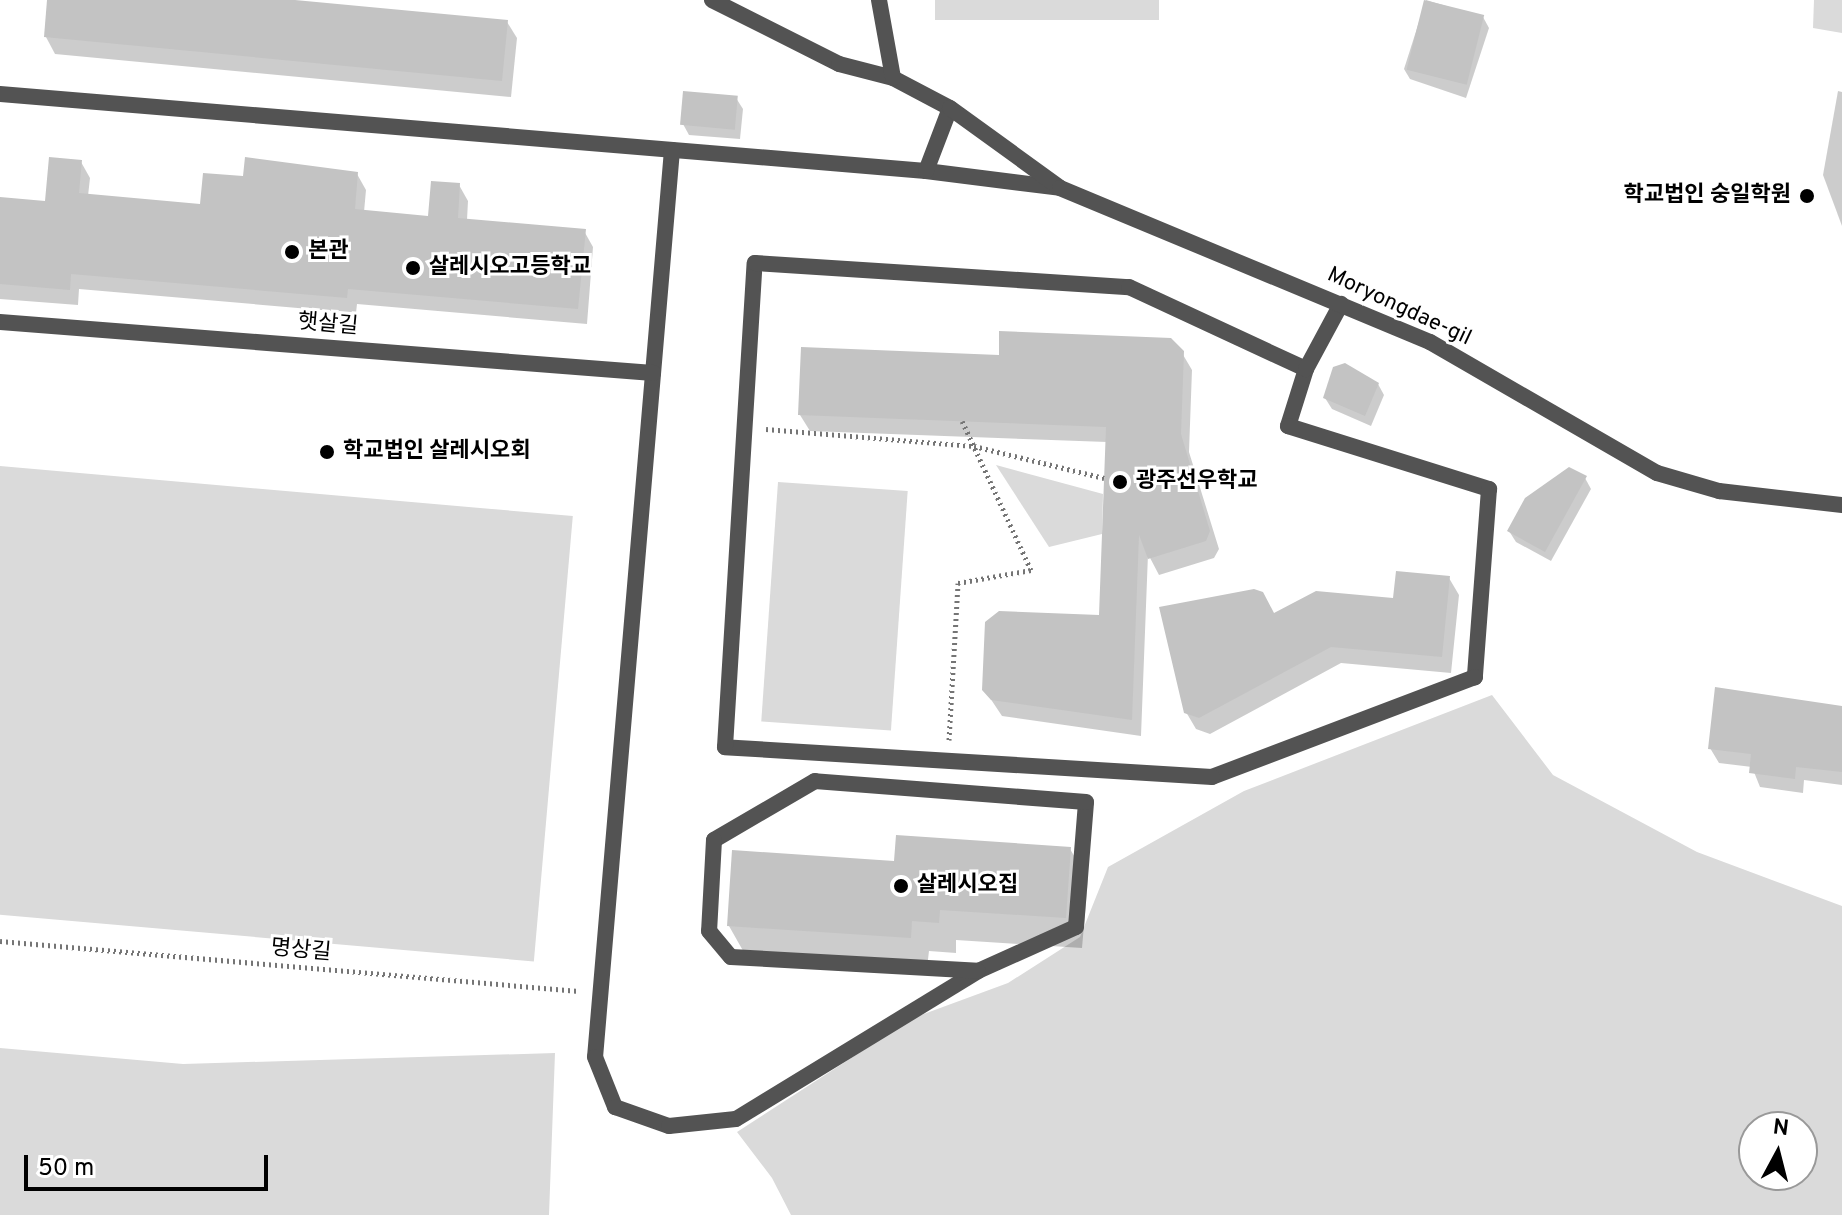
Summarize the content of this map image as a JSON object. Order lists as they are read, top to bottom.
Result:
{
  "streets": {
    "street": ["Moryongdae-gil", "햇살길"],
    "path": ["명상길"]
  },
  "places": [
    "학교법인 숭일학원",
    "본관",
    "살레시오고등학교",
    "학교법인 살레시오회",
    "광주선우학교",
    "살레시오집"
  ],
  "scale_bar": "50 m",
  "north": "top"
}
